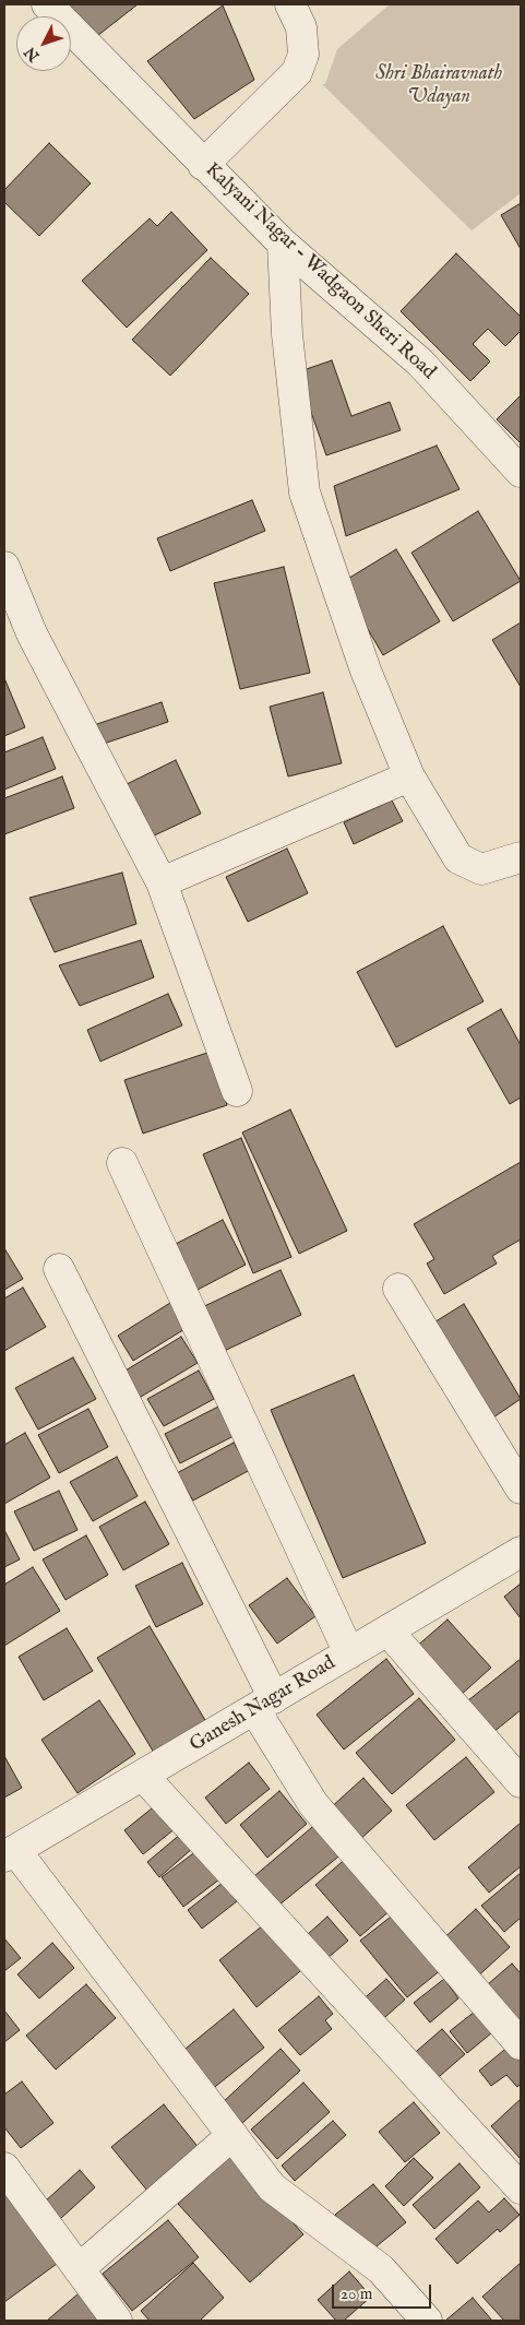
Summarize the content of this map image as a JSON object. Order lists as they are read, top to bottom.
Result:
{
  "streets": {
    "street": ["Kalyani Nagar - Wadgaon Sheri Road", "Ganesh Nagar Road"]
  },
  "parks": ["Shri Bhairavnath Udayan"],
  "scale_bar": "20 m",
  "north": "bottom left"
}
